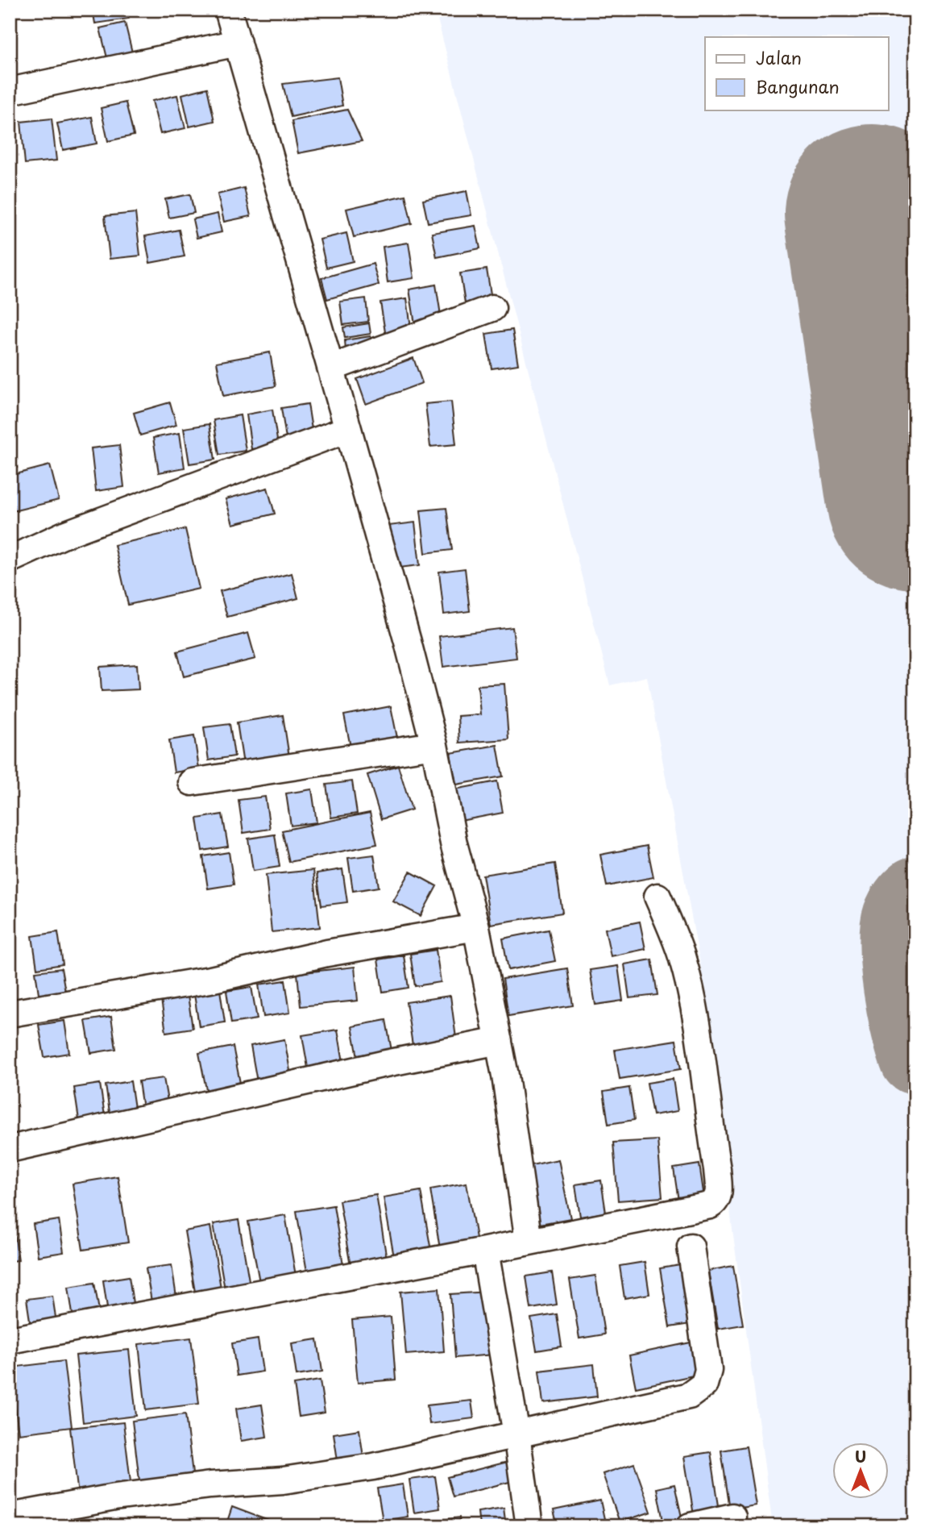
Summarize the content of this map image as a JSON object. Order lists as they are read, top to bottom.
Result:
{
  "legend": ["Jalan", "Bangunan"],
  "north": "top"
}
